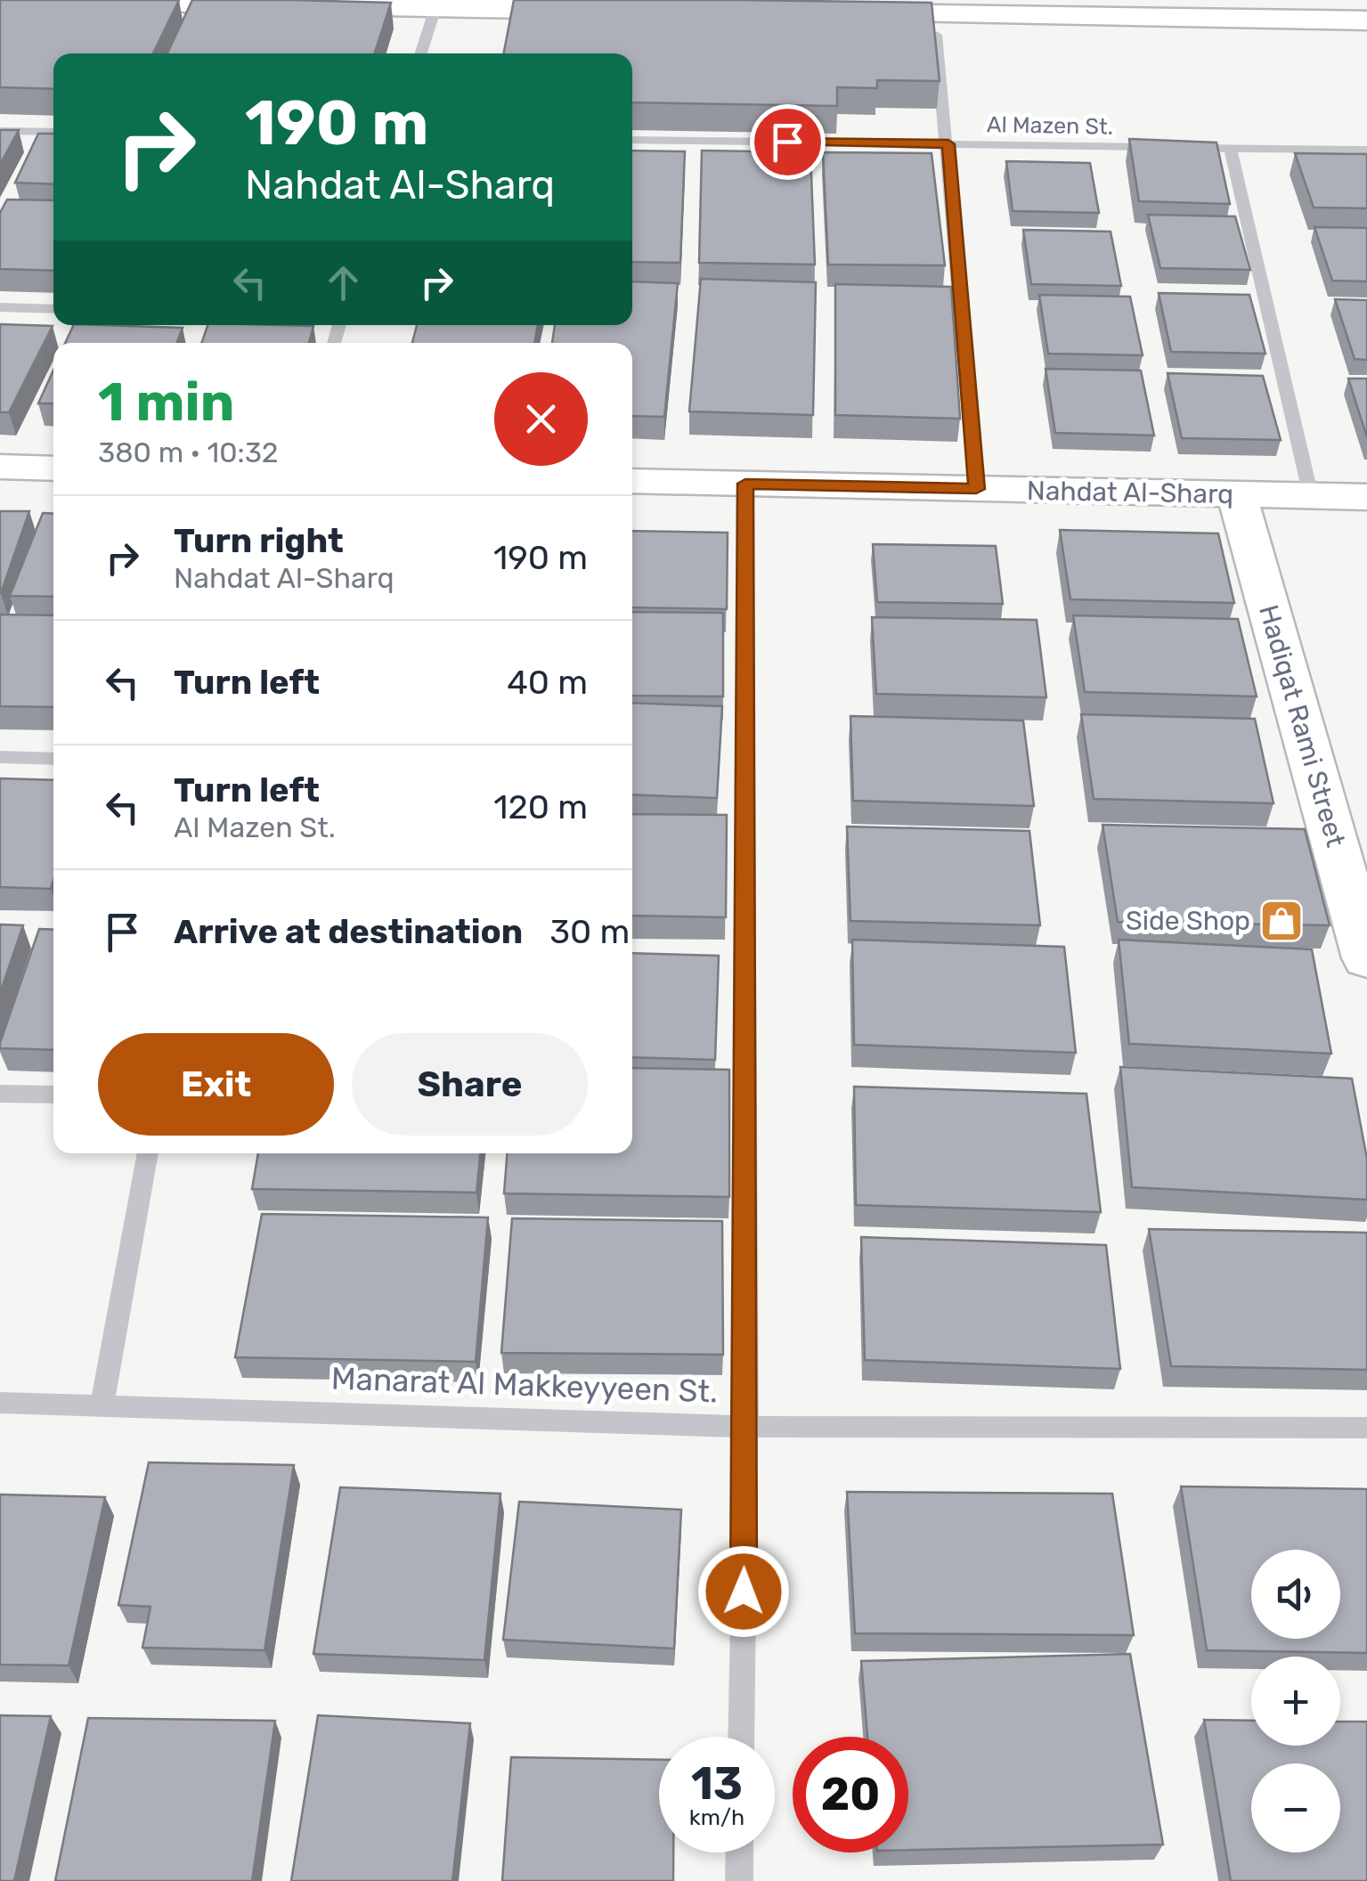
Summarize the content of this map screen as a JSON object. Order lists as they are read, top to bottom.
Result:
{
  "streets": {
    "main road": ["Nahdat Al-Sharq", "Hadiqat Rami Street"],
    "lane": ["Al Mazen St.", "Manarat Al Makkeyyeen St."]
  },
  "crossings": [
    ["Nahdat Al-Sharq", "Hadiqat Rami Street"]
  ],
  "places": {
    "shop": ["Side Shop"]
  },
  "page": {
    "turn": ["190 m", "Nahdat Al-Sharq"],
    "heading": ["1 min", "380 m · 10:32"],
    "list": [
      {
        "name": "Turn right",
        "note": "Nahdat Al-Sharq",
        "value": "190 m"
      },
      {
        "name": "Turn left",
        "value": "40 m"
      },
      {
        "name": "Turn left",
        "note": "Al Mazen St.",
        "value": "120 m"
      },
      {
        "name": "Arrive at destination",
        "value": "30 m"
      }
    ],
    "buttons": ["Exit", "Share"],
    "map_buttons": ["+", "−"],
    "speed": "13 km/h",
    "limit": "20"
  }
}
